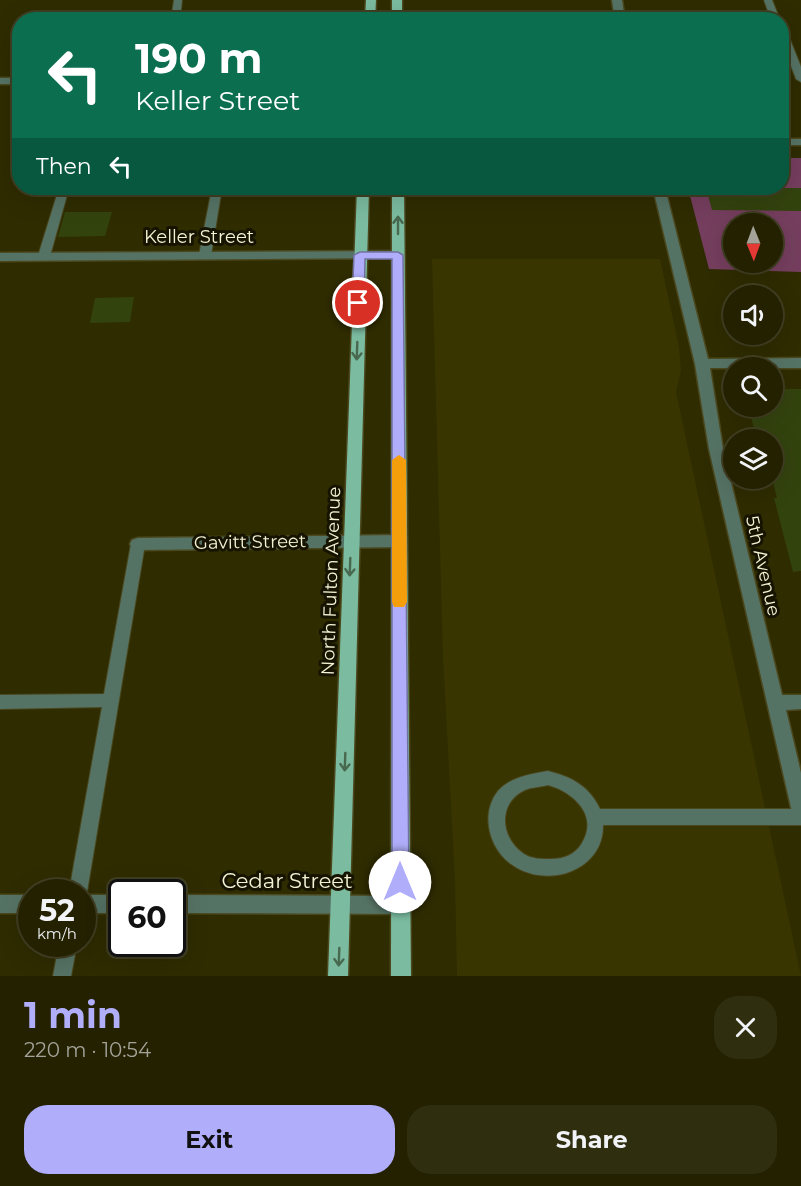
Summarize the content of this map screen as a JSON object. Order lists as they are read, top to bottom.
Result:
{
  "streets": {
    "main road": ["North Fulton Avenue"],
    "street": [
      "Keller Street",
      "Gavitt Street",
      "5th Avenue",
      "Cedar Street"
    ]
  },
  "crossings": [
    ["Keller Street", "North Fulton Avenue"],
    ["Gavitt Street", "North Fulton Avenue"],
    ["North Fulton Avenue", "Cedar Street"]
  ],
  "north": "bottom",
  "page": {
    "turn": ["190 m", "Keller Street"],
    "then": "Then",
    "speed": "52 km/h",
    "limit": "60",
    "heading": ["1 min", "220 m · 10:54"],
    "buttons": ["Exit", "Share"]
  }
}
